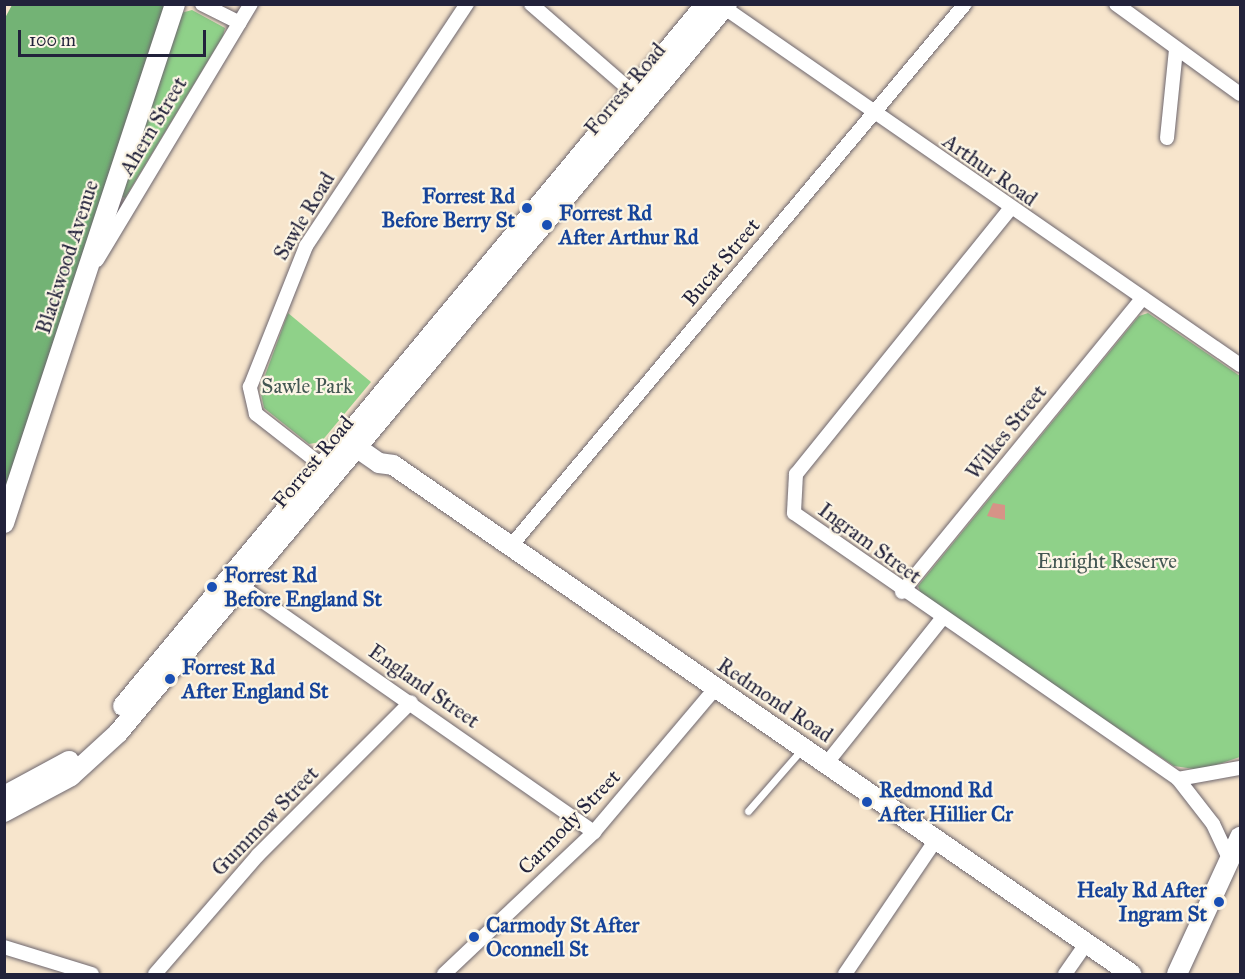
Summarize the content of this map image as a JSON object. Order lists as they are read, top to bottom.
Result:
{
  "streets": {
    "street": [
      "Forrest Road",
      "Ahern Street",
      "Arthur Road",
      "Sawle Road",
      "Blackwood Avenue",
      "Bucat Street",
      "Wilkes Street",
      "Ingram Street",
      "England Street",
      "Redmond Road",
      "Gummow Street",
      "Carmody Street"
    ]
  },
  "crossings": [
    ["Forrest Road", "Arthur Road"],
    ["Forrest Road", "Sawle Road"],
    ["Forrest Road", "England Street"],
    ["Forrest Road", "Redmond Road"],
    ["Ahern Street", "Blackwood Avenue"],
    ["Arthur Road", "Bucat Street"],
    ["Arthur Road", "Wilkes Street"],
    ["Arthur Road", "Ingram Street"],
    ["Bucat Street", "Redmond Road"],
    ["Wilkes Street", "Ingram Street"],
    ["England Street", "Gummow Street"],
    ["England Street", "Carmody Street"],
    ["Redmond Road", "Carmody Street"]
  ],
  "parks": ["Sawle Park", "Enright Reserve"],
  "places": [
    "Forrest Rd Before Berry St",
    "Forrest Rd After Arthur Rd",
    "Forrest Rd Before England St",
    "Forrest Rd After England St",
    "Redmond Rd After Hillier Cr",
    "Healy Rd After Ingram St",
    "Carmody St After Oconnell St"
  ],
  "scale_bar": "100 m"
}
